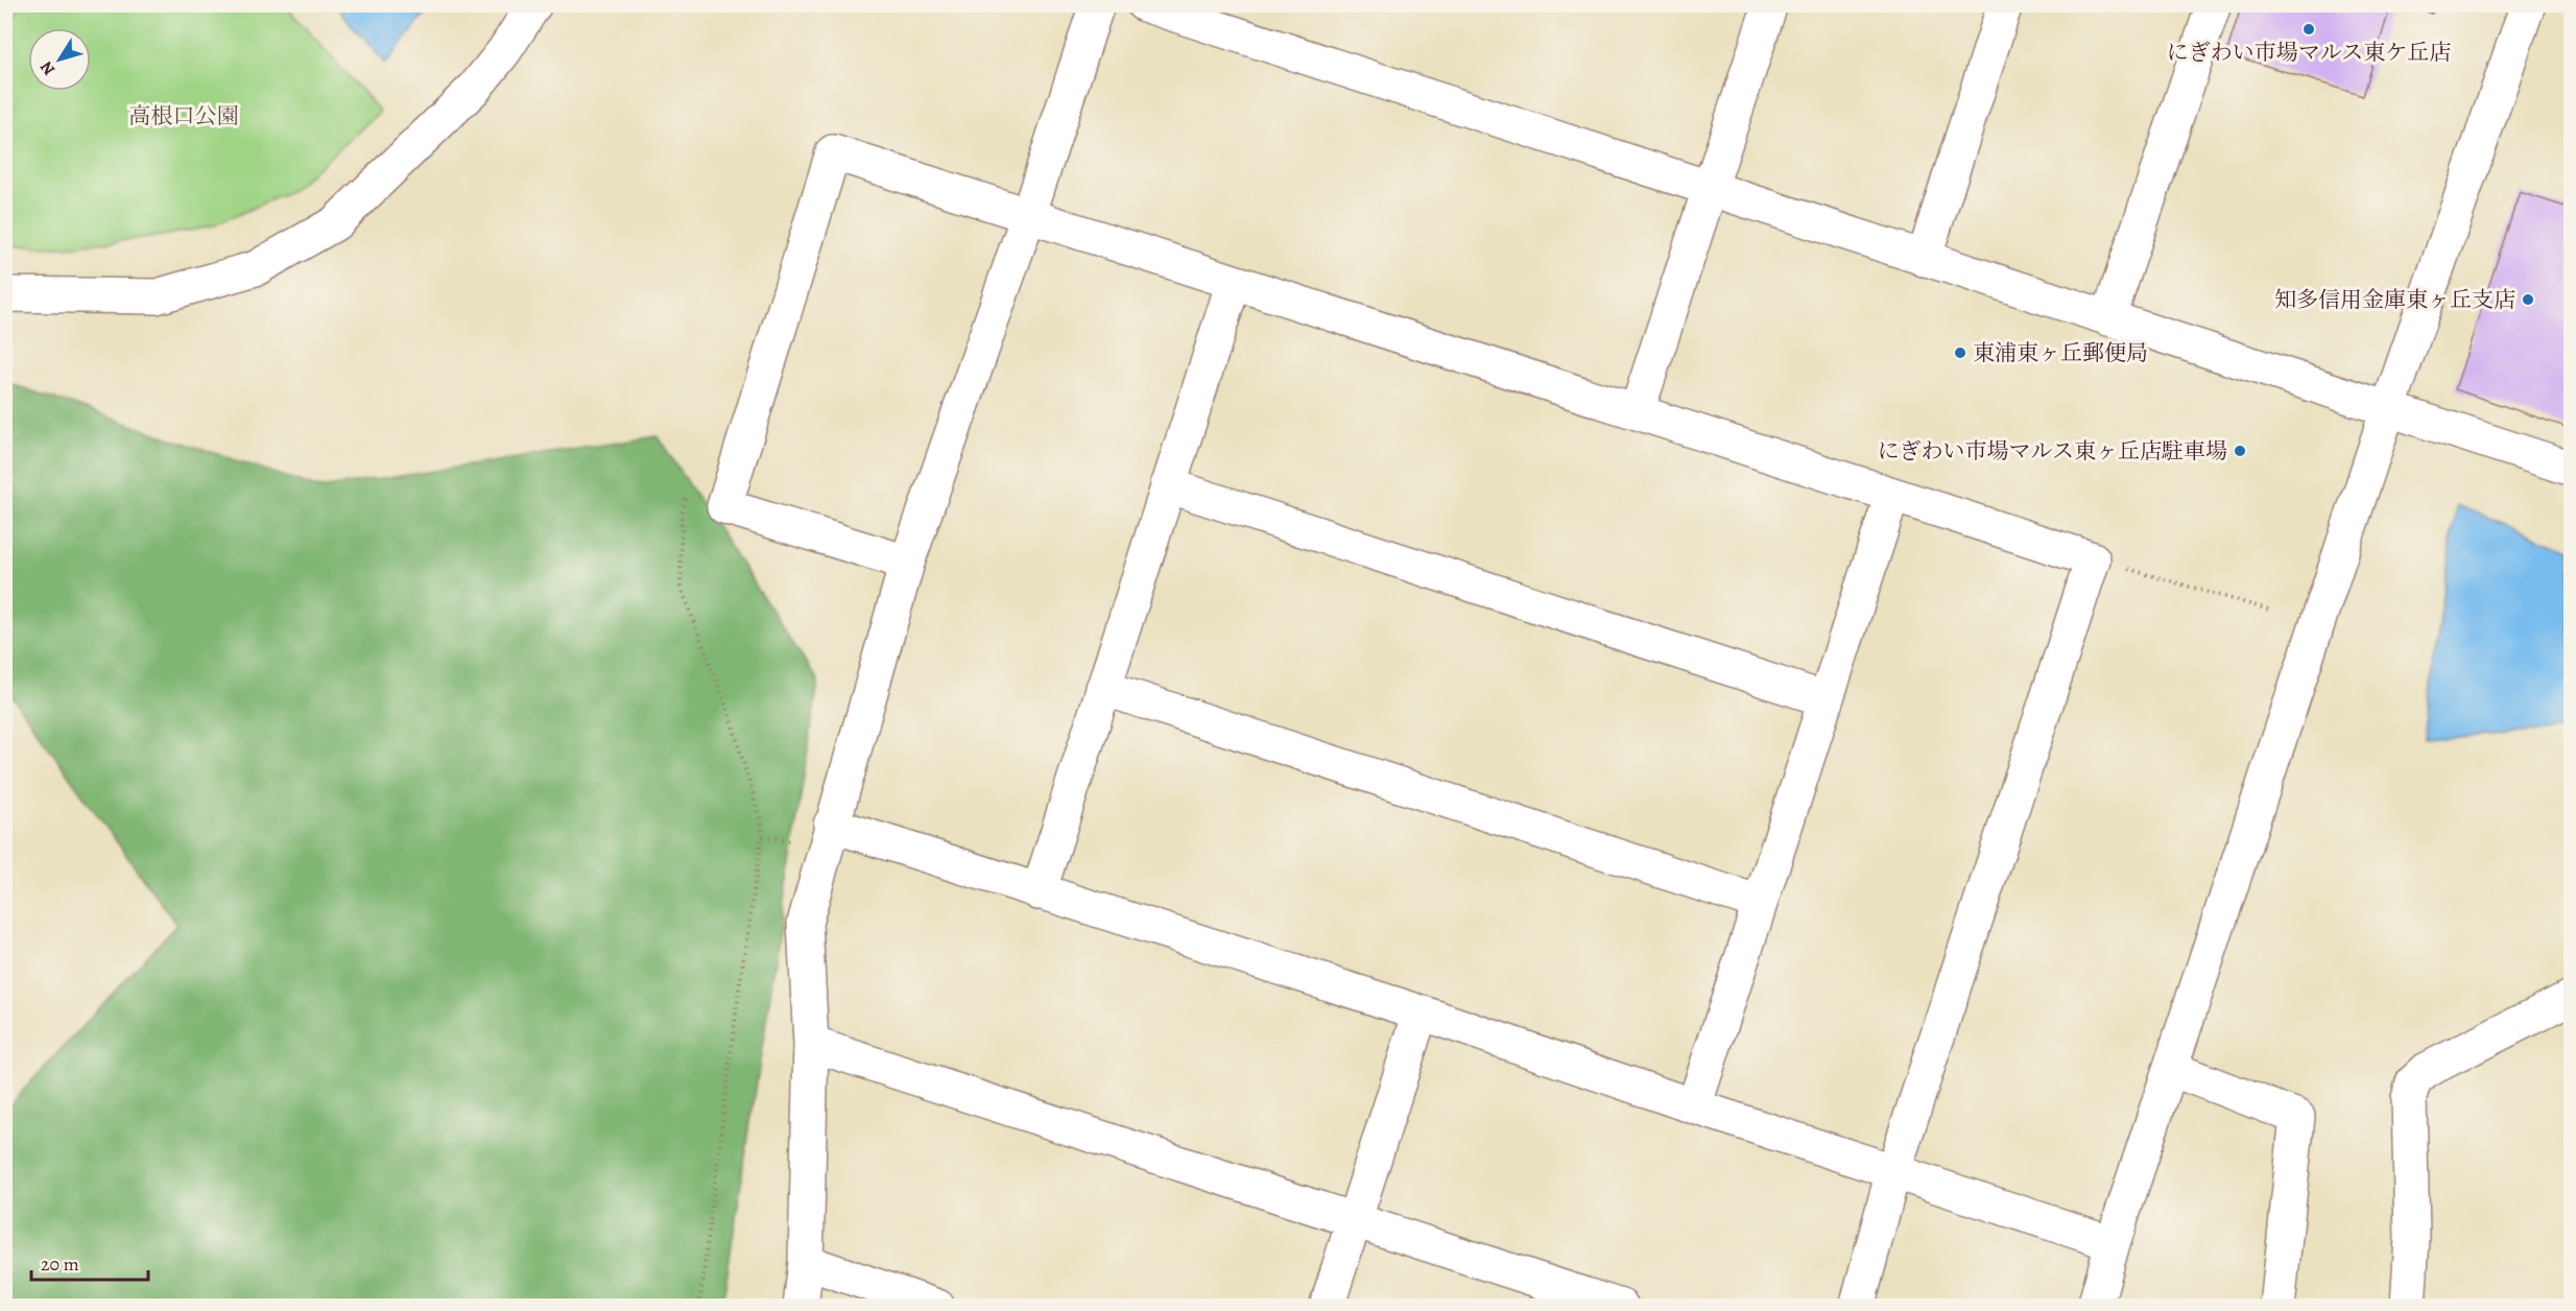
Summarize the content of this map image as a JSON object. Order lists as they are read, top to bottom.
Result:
{
  "parks": ["高根口公園"],
  "places": [
    "にぎわい市場マルス東ケ丘店",
    "知多信用金庫東ヶ丘支店",
    "東浦東ヶ丘郵便局",
    "にぎわい市場マルス東ヶ丘店駐車場"
  ],
  "scale_bar": "20 m",
  "north": "bottom left"
}
